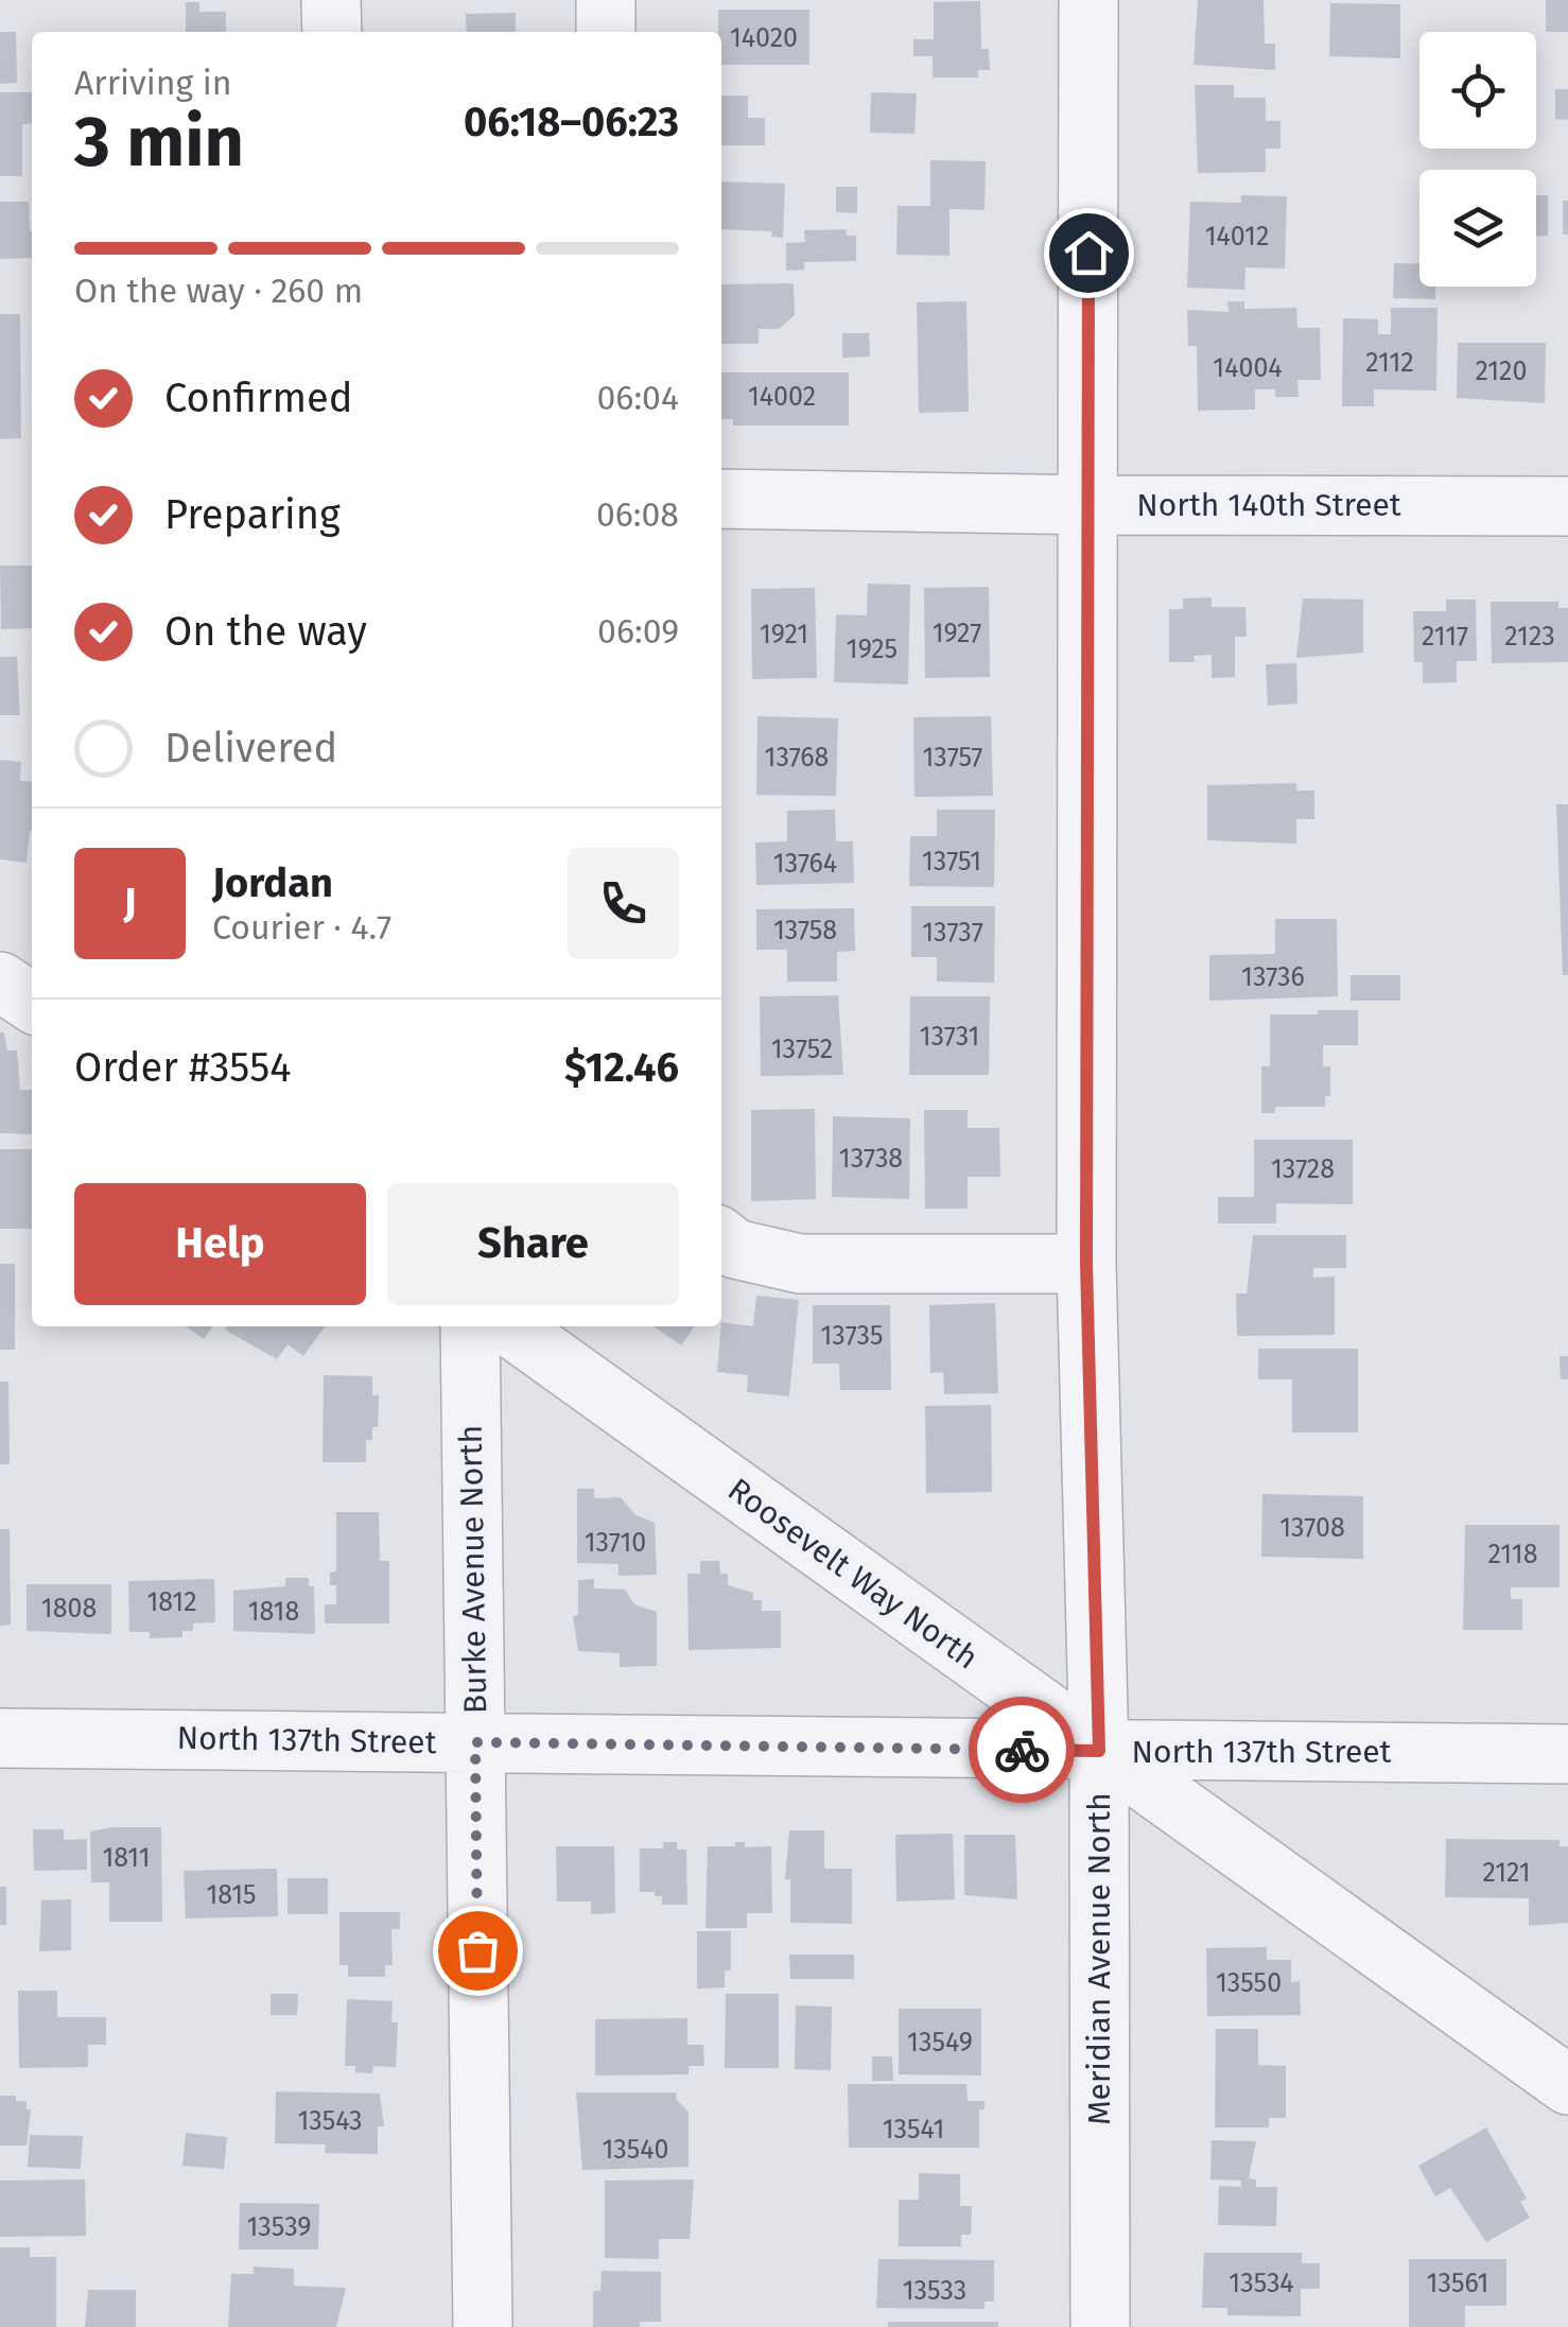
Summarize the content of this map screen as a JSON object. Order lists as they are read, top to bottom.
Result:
{
  "streets": {
    "street": [
      "North 140th Street",
      "Burke Avenue North",
      "Roosevelt Way North",
      "North 137th Street",
      "Meridian Avenue North"
    ]
  },
  "crossings": [
    ["North 140th Street", "Meridian Avenue North"],
    ["Burke Avenue North", "North 137th Street"],
    ["Roosevelt Way North", "North 137th Street"],
    ["Roosevelt Way North", "Meridian Avenue North"],
    ["North 137th Street", "Meridian Avenue North"]
  ],
  "house_numbers": [
    "14020",
    "14012",
    "2112",
    "14004",
    "2120",
    "14002",
    "1927",
    "1921",
    "2117",
    "2123",
    "1925",
    "13768",
    "13757",
    "13751",
    "13764",
    "13758",
    "13737",
    "13736",
    "13731",
    "13752",
    "13738",
    "13728",
    "13735",
    "13708",
    "13710",
    "2118",
    "1812",
    "1808",
    "1818",
    "1811",
    "2121",
    "1815",
    "13550",
    "13549",
    "13543",
    "13541",
    "13540",
    "13539",
    "13534",
    "13561",
    "13533"
  ],
  "page": {
    "heading": ["3 min", "Arriving in", "06:18–06:23"],
    "panel": [
      "Jordan",
      "Courier · 4.7",
      "Order #3554",
      "$12.46"
    ],
    "bar": "On the way · 260 m",
    "list": [
      ["Confirmed", "06:04"],
      ["Preparing", "06:08"],
      ["On the way", "06:09"],
      "Delivered"
    ],
    "round": "J",
    "buttons": ["Help", "Share"]
  }
}
